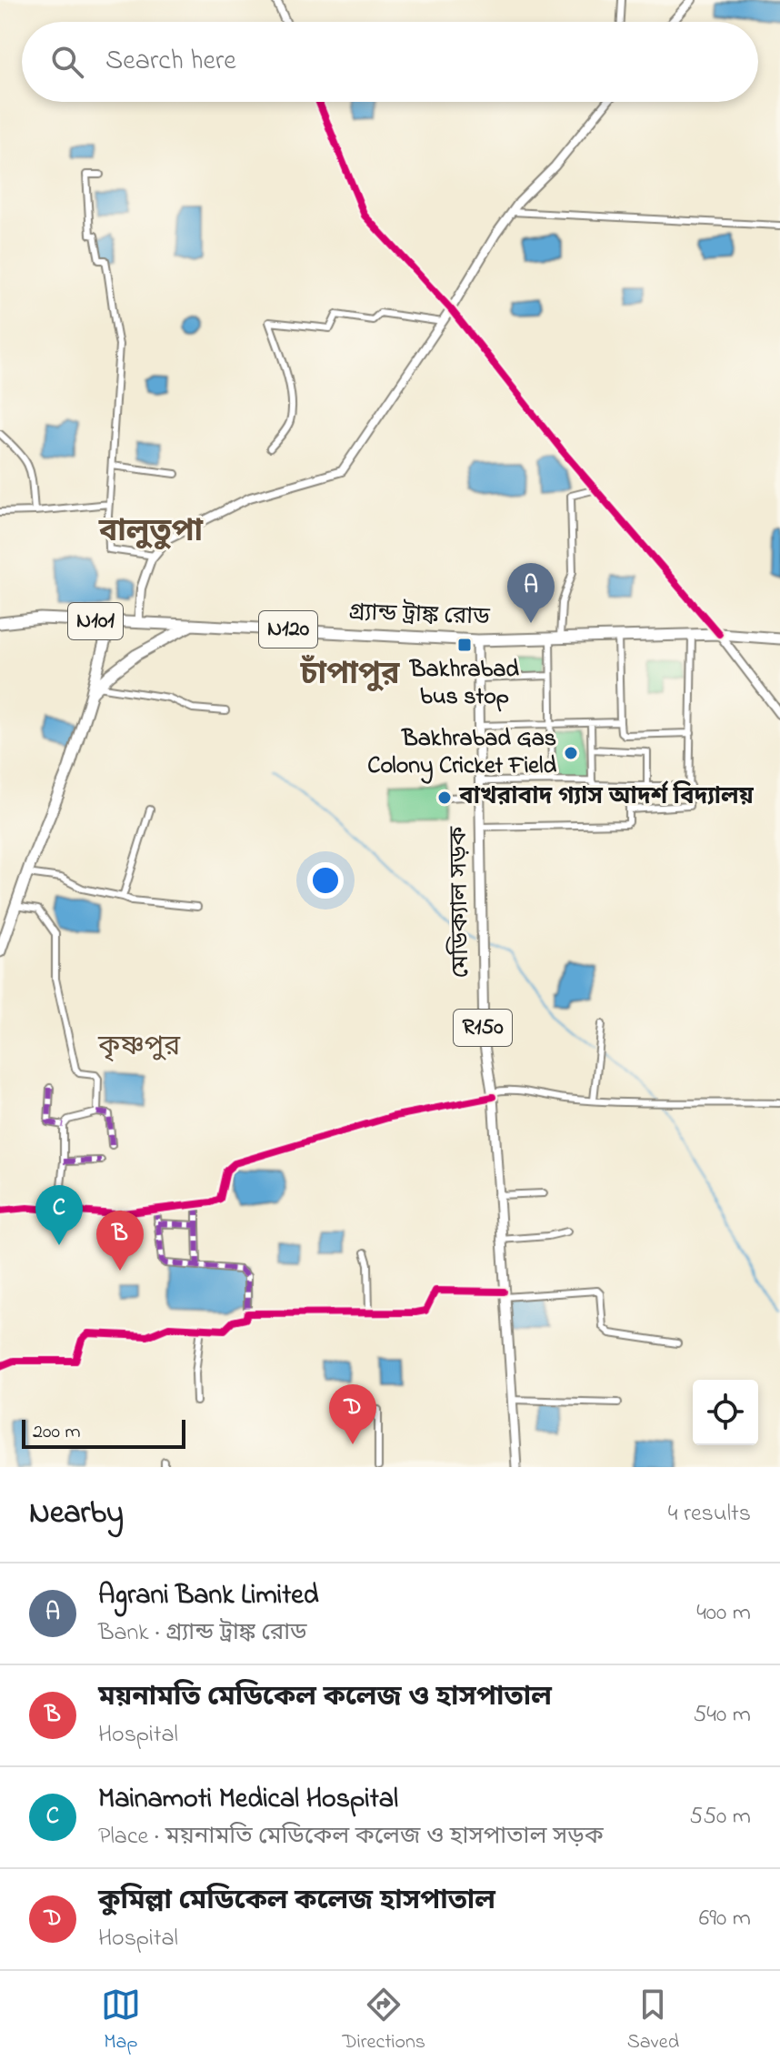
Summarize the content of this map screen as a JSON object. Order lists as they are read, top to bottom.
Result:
{
  "streets": {
    "highway": ["গ্র্যান্ড ট্রাঙ্ক রোড", "N101", "N120"],
    "main road": ["মেডিক্যাল সড়ক", "R150"]
  },
  "crossings": [
    ["গ্র্যান্ড ট্রাঙ্ক রোড", "N101"],
    ["গ্র্যান্ড ট্রাঙ্ক রোড", "মেডিক্যাল সড়ক"]
  ],
  "districts": ["বালুতুপা", "চাঁপাপুর", "কৃষ্ণপুর"],
  "places": {
    "transit": ["Bakhrabad bus stop"],
    "other": ["Bakhrabad Gas Colony Cricket Field", "বাখরাবাদ গ্যাস আদর্শ বিদ্যালয়"]
  },
  "scale_bar": "200 m",
  "page": {
    "search": "Search here",
    "pins": [
      "A",
      "C",
      "B",
      "D"
    ],
    "scale": "200 m",
    "heading": ["Nearby", "4 results"],
    "list": [
      {
        "mark": "A",
        "name": "Agrani Bank Limited",
        "note": "Bank · গ্র্যান্ড ট্রাঙ্ক রোড",
        "value": "400 m"
      },
      {
        "mark": "B",
        "name": "ময়নামতি মেডিকেল কলেজ ও হাসপাতাল",
        "note": "Hospital",
        "value": "540 m"
      },
      {
        "mark": "C",
        "name": "Mainamoti Medical Hospital",
        "note": "Place · ময়নামতি মেডিকেল কলেজ ও হাসপাতাল সড়ক",
        "value": "550 m"
      },
      {
        "mark": "D",
        "name": "কুমিল্লা মেডিকেল কলেজ হাসপাতাল",
        "note": "Hospital",
        "value": "690 m"
      }
    ],
    "nav": ["Map", "Directions", "Saved"]
  }
}
